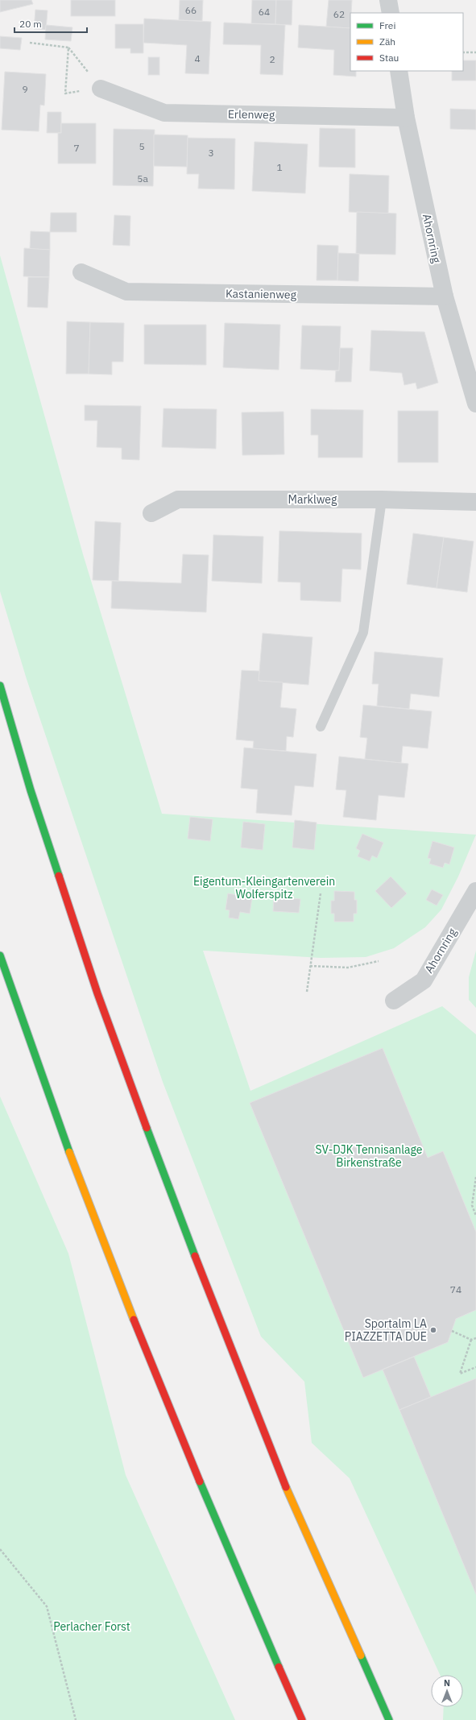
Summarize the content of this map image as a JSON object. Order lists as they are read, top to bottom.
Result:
{
  "streets": {
    "street": [
      "Erlenweg",
      "Ahornring",
      "Kastanienweg",
      "Marklweg"
    ]
  },
  "crossings": [
    ["Erlenweg", "Ahornring"],
    ["Ahornring", "Kastanienweg"]
  ],
  "parks": ["Eigentum-Kleingartenverein Wolferspitz", "SV-DJK Tennisanlage Birkenstraße", "Perlacher Forst"],
  "places": ["Sportalm LA PIAZZETTA DUE"],
  "house_numbers": [
    "66",
    "64",
    "62",
    "4",
    "2",
    "9",
    "5",
    "7",
    "3",
    "1",
    "5a",
    "74"
  ],
  "legend": ["Frei", "Zäh", "Stau"],
  "scale_bar": "20 m",
  "north": "top"
}
